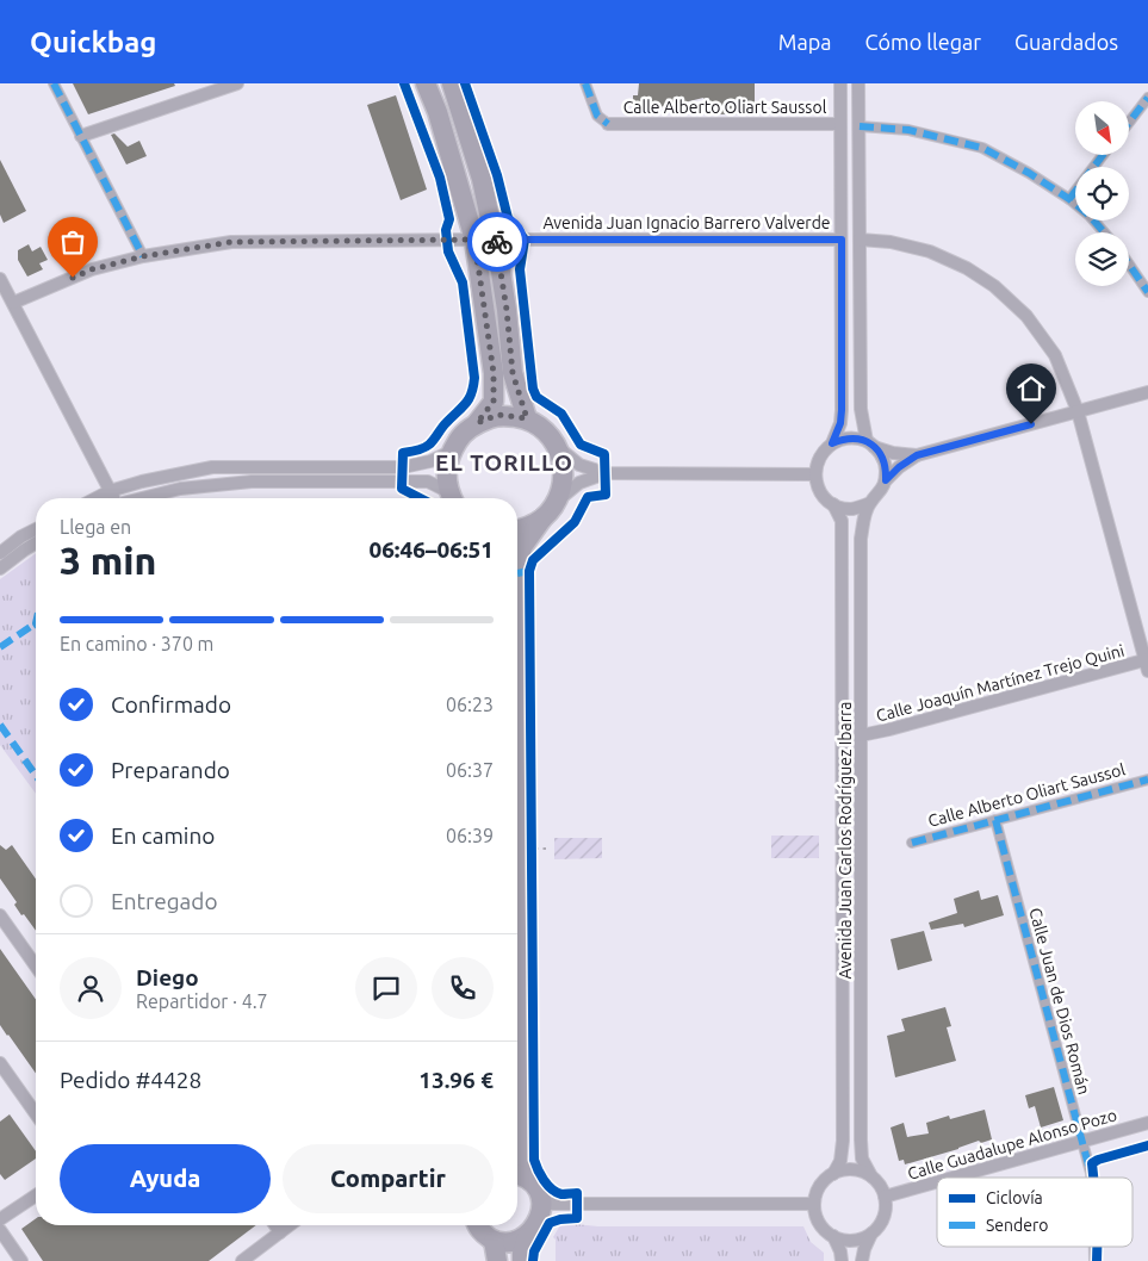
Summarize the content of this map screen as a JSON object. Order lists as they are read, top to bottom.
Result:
{
  "streets": {
    "street": [
      "Calle Alberto Oliart Saussol",
      "Avenida Juan Ignacio Barrero Valverde",
      "Calle Joaquín Martínez Trejo Quini",
      "Avenida Juan Carlos Rodríguez Ibarra",
      "Calle Juan de Dios Román",
      "Calle Guadalupe Alonso Pozo"
    ]
  },
  "crossings": [
    ["Calle Alberto Oliart Saussol", "Calle Juan de Dios Román"],
    ["Calle Joaquín Martínez Trejo Quini", "Avenida Juan Carlos Rodríguez Ibarra"],
    ["Avenida Juan Carlos Rodríguez Ibarra", "Calle Guadalupe Alonso Pozo"],
    ["Calle Juan de Dios Román", "Calle Guadalupe Alonso Pozo"]
  ],
  "districts": ["EL TORILLO"],
  "legend": ["Ciclovía", "Sendero"],
  "north": "bottom right",
  "page": {
    "header": "Quickbag",
    "nav": ["Mapa", "Cómo llegar", "Guardados"],
    "heading": ["3 min", "Llega en", "06:46–06:51"],
    "panel": [
      "Diego",
      "Repartidor · 4.7",
      "Pedido #4428",
      "13.96 €"
    ],
    "bar": "En camino · 370 m",
    "list": [
      ["Confirmado", "06:23"],
      ["Preparando", "06:37"],
      ["En camino", "06:39"],
      "Entregado"
    ],
    "buttons": ["Ayuda", "Compartir"]
  }
}
